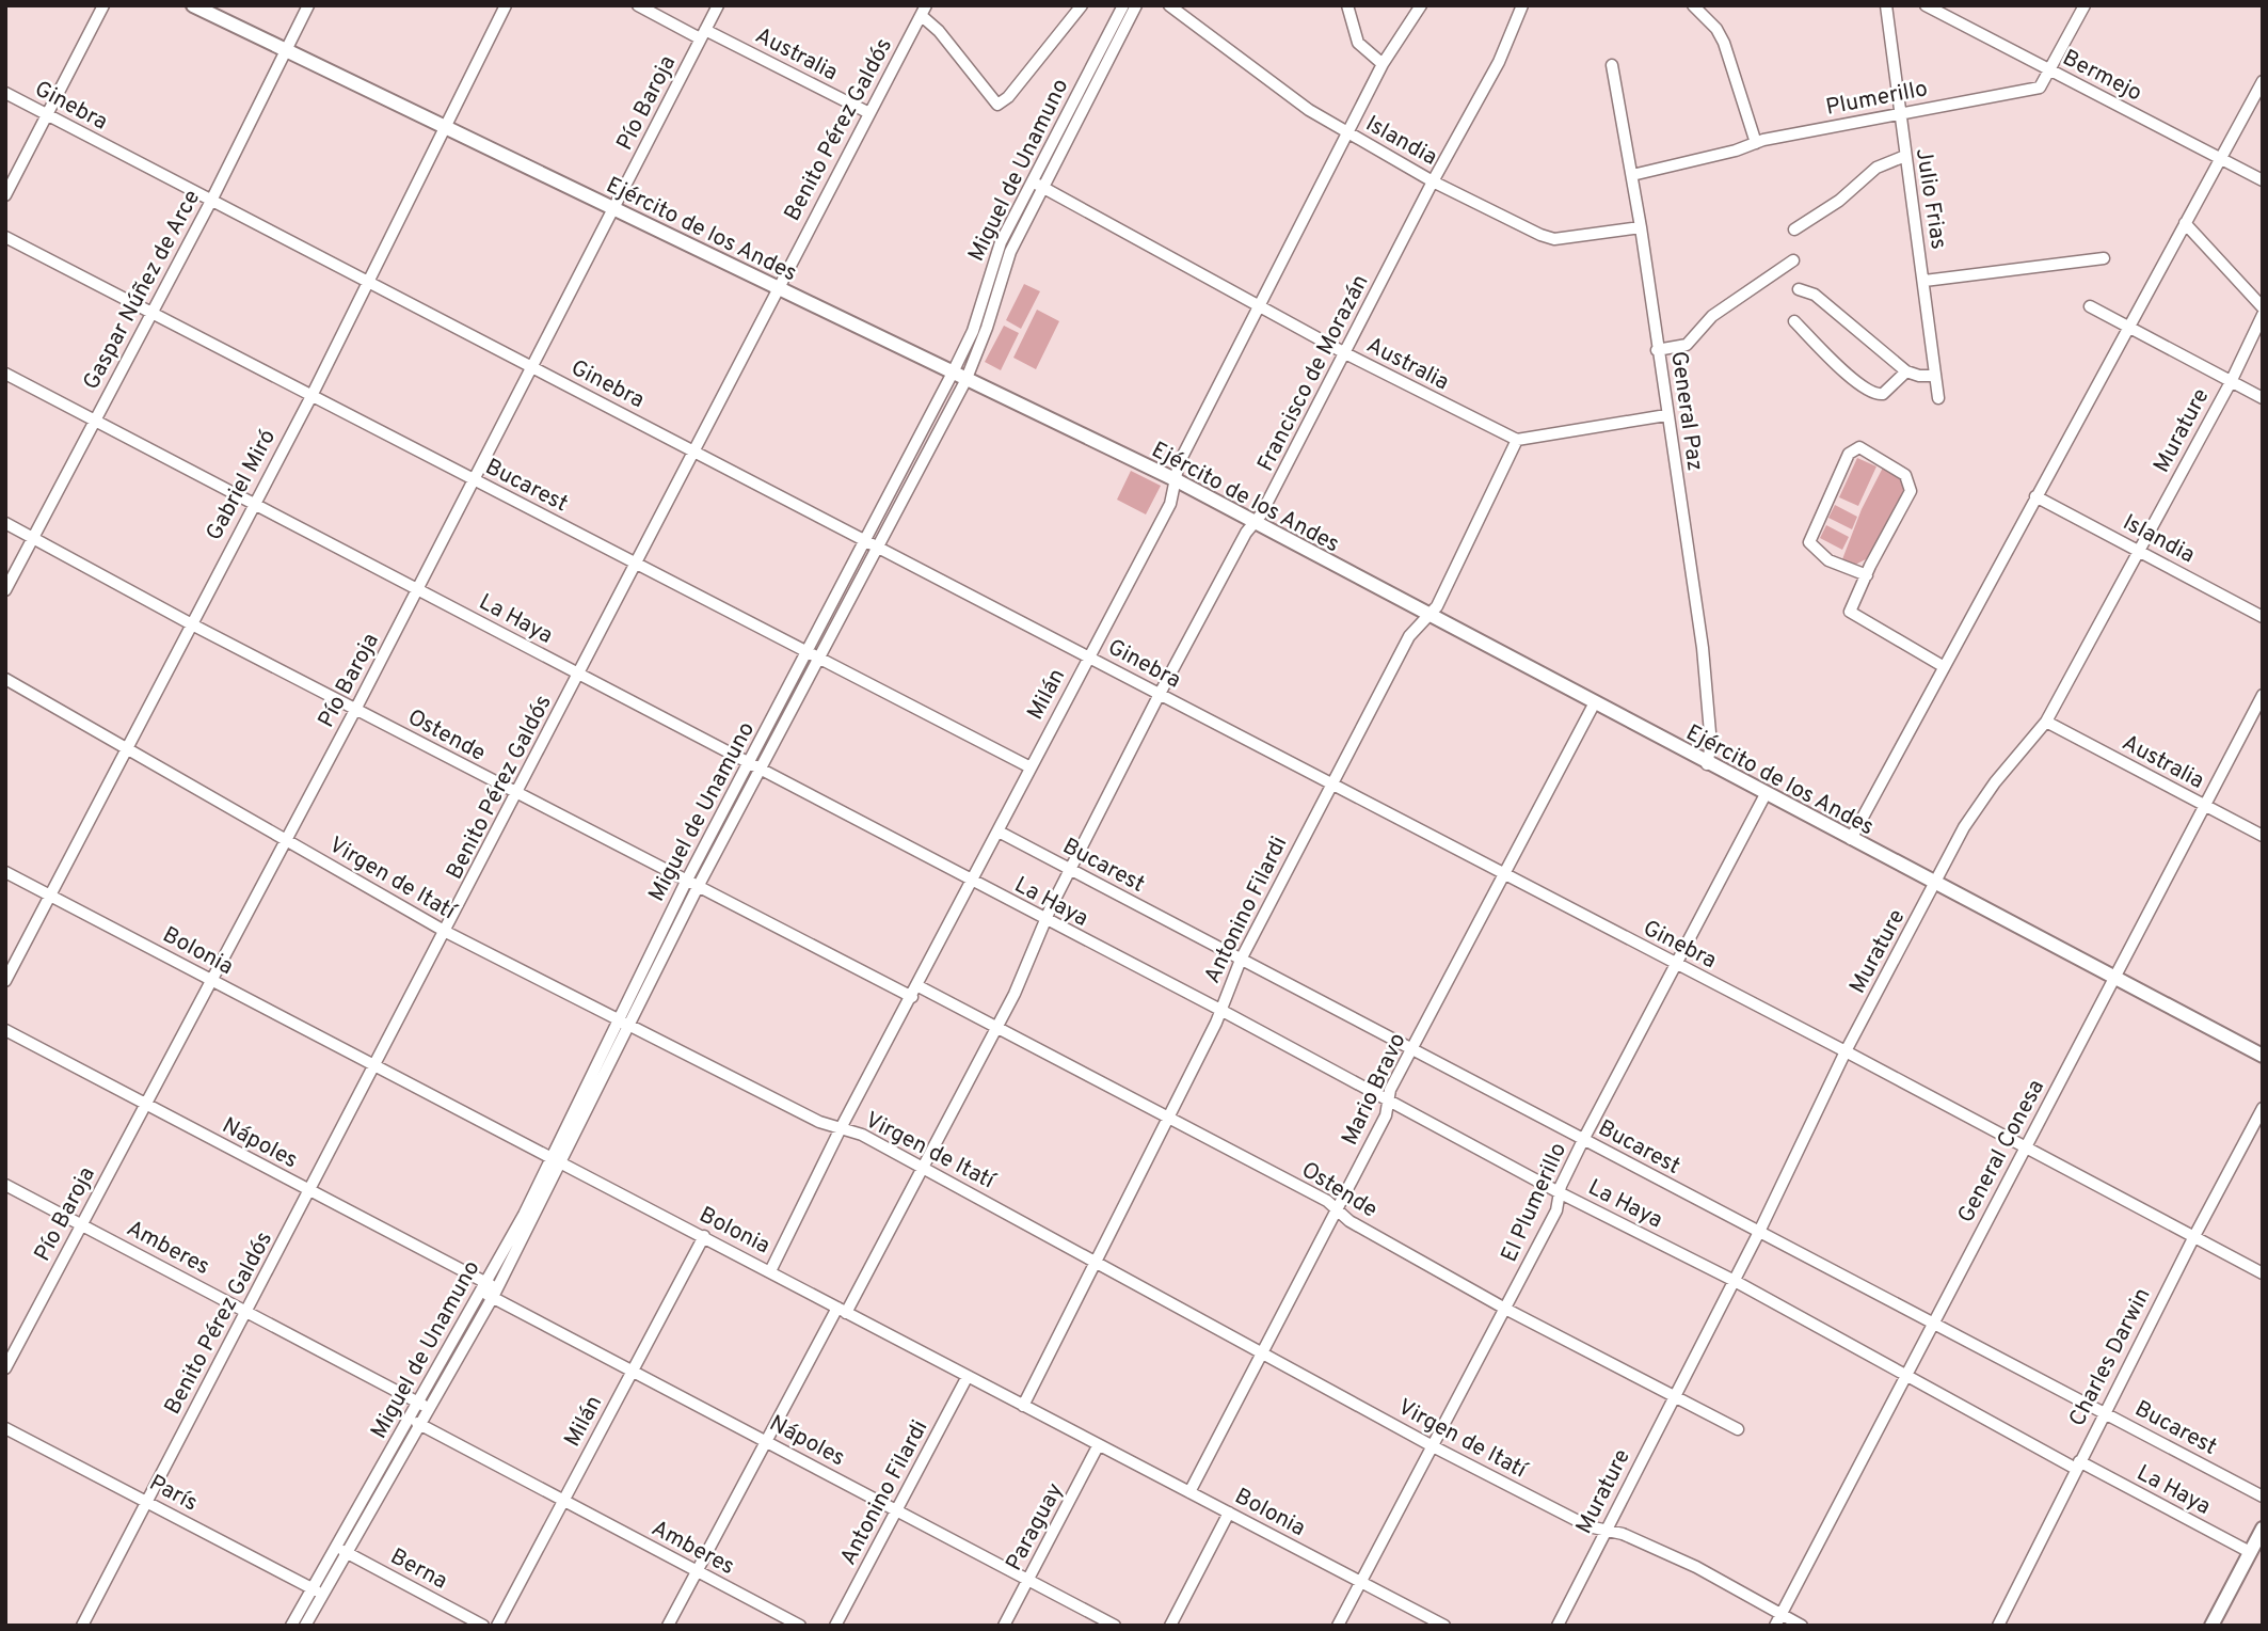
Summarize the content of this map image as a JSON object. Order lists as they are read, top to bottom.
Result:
{
  "streets": {
    "main road": ["Ejército de los Andes"],
    "street": [
      "Australia",
      "Bermejo",
      "Plumerillo",
      "Pío Baroja",
      "Ginebra",
      "Benito Pérez Galdós",
      "Islandia",
      "Miguel de Unamuno",
      "Julio Frias",
      "Gaspar Núñez de Arce",
      "Francisco de Morazán",
      "General Paz",
      "Murature",
      "Gabriel Miró",
      "Bucarest",
      "La Haya",
      "Milán",
      "Ostende",
      "Virgen de Itatí",
      "Antonino Filardi",
      "Bolonia",
      "Mario Bravo",
      "Nápoles",
      "General Conesa",
      "El Plumerillo",
      "Amberes",
      "Charles Darwin",
      "París",
      "Paraguay",
      "Berna"
    ]
  },
  "crossings": [
    ["Australia", "Pío Baroja"],
    ["Australia", "Benito Pérez Galdós"],
    ["Australia", "Miguel de Unamuno"],
    ["Australia", "Francisco de Morazán"],
    ["Australia", "Murature"],
    ["Australia", "Milán"],
    ["Australia", "Antonino Filardi"],
    ["Australia", "General Conesa"],
    ["Bermejo", "Plumerillo"],
    ["Plumerillo", "Julio Frias"],
    ["Plumerillo", "General Paz"],
    ["Pío Baroja", "Ginebra"],
    ["Pío Baroja", "Ejército de los Andes"],
    ["Pío Baroja", "Bucarest"],
    ["Pío Baroja", "La Haya"],
    ["Pío Baroja", "Ostende"],
    ["Pío Baroja", "Virgen de Itatí"],
    ["Pío Baroja", "Bolonia"],
    ["Pío Baroja", "Nápoles"],
    ["Pío Baroja", "Amberes"],
    ["Ginebra", "Benito Pérez Galdós"],
    ["Ginebra", "Miguel de Unamuno"],
    ["Ginebra", "Gaspar Núñez de Arce"],
    ["Ginebra", "Francisco de Morazán"],
    ["Ginebra", "Murature"],
    ["Ginebra", "Gabriel Miró"],
    ["Ginebra", "Milán"],
    ["Ginebra", "Antonino Filardi"],
    ["Ginebra", "Mario Bravo"],
    ["Ginebra", "General Conesa"],
    ["Ginebra", "El Plumerillo"],
    ["Ginebra", "Charles Darwin"],
    ["Benito Pérez Galdós", "Ejército de los Andes"],
    ["Benito Pérez Galdós", "Bucarest"],
    ["Benito Pérez Galdós", "La Haya"],
    ["Benito Pérez Galdós", "Ostende"],
    ["Benito Pérez Galdós", "Virgen de Itatí"],
    ["Benito Pérez Galdós", "Bolonia"],
    ["Benito Pérez Galdós", "Nápoles"],
    ["Benito Pérez Galdós", "Amberes"],
    ["Benito Pérez Galdós", "París"],
    ["Islandia", "Francisco de Morazán"],
    ["Islandia", "General Paz"],
    ["Islandia", "Murature"],
    ["Islandia", "Milán"],
    ["Miguel de Unamuno", "Ejército de los Andes"],
    ["Miguel de Unamuno", "Bucarest"],
    ["Miguel de Unamuno", "La Haya"],
    ["Miguel de Unamuno", "Ostende"],
    ["Miguel de Unamuno", "Virgen de Itatí"],
    ["Miguel de Unamuno", "Bolonia"],
    ["Miguel de Unamuno", "Nápoles"],
    ["Miguel de Unamuno", "Amberes"],
    ["Miguel de Unamuno", "París"],
    ["Miguel de Unamuno", "Berna"],
    ["Ejército de los Andes", "Gaspar Núñez de Arce"],
    ["Ejército de los Andes", "Francisco de Morazán"],
    ["Ejército de los Andes", "General Paz"],
    ["Ejército de los Andes", "Murature"],
    ["Ejército de los Andes", "Gabriel Miró"],
    ["Ejército de los Andes", "Milán"],
    ["Ejército de los Andes", "Antonino Filardi"],
    ["Ejército de los Andes", "Mario Bravo"],
    ["Ejército de los Andes", "General Conesa"],
    ["Ejército de los Andes", "El Plumerillo"],
    ["Gaspar Núñez de Arce", "Bucarest"],
    ["Gaspar Núñez de Arce", "La Haya"],
    ["Gaspar Núñez de Arce", "Ostende"],
    ["Francisco de Morazán", "Bucarest"],
    ["Francisco de Morazán", "La Haya"],
    ["Francisco de Morazán", "Ostende"],
    ["Francisco de Morazán", "Virgen de Itatí"],
    ["Francisco de Morazán", "Bolonia"],
    ["Francisco de Morazán", "Nápoles"],
    ["Francisco de Morazán", "Amberes"],
    ["Murature", "Bucarest"],
    ["Murature", "La Haya"],
    ["Murature", "Ostende"],
    ["Murature", "Virgen de Itatí"],
    ["Gabriel Miró", "Bucarest"],
    ["Gabriel Miró", "La Haya"],
    ["Gabriel Miró", "Ostende"],
    ["Gabriel Miró", "Virgen de Itatí"],
    ["Gabriel Miró", "Bolonia"],
    ["Bucarest", "Milán"],
    ["Bucarest", "Antonino Filardi"],
    ["Bucarest", "Mario Bravo"],
    ["Bucarest", "General Conesa"],
    ["Bucarest", "El Plumerillo"],
    ["Bucarest", "Charles Darwin"],
    ["La Haya", "Milán"],
    ["La Haya", "Antonino Filardi"],
    ["La Haya", "Mario Bravo"],
    ["La Haya", "General Conesa"],
    ["La Haya", "El Plumerillo"],
    ["La Haya", "Charles Darwin"],
    ["Milán", "Ostende"],
    ["Milán", "Virgen de Itatí"],
    ["Milán", "Bolonia"],
    ["Milán", "Nápoles"],
    ["Milán", "Amberes"],
    ["Ostende", "Antonino Filardi"],
    ["Ostende", "Mario Bravo"],
    ["Ostende", "El Plumerillo"],
    ["Virgen de Itatí", "Antonino Filardi"],
    ["Virgen de Itatí", "Mario Bravo"],
    ["Virgen de Itatí", "General Conesa"],
    ["Virgen de Itatí", "El Plumerillo"],
    ["Antonino Filardi", "Bolonia"],
    ["Antonino Filardi", "Nápoles"],
    ["Bolonia", "Mario Bravo"],
    ["Bolonia", "El Plumerillo"],
    ["Bolonia", "Paraguay"],
    ["Nápoles", "Paraguay"]
  ]
}
